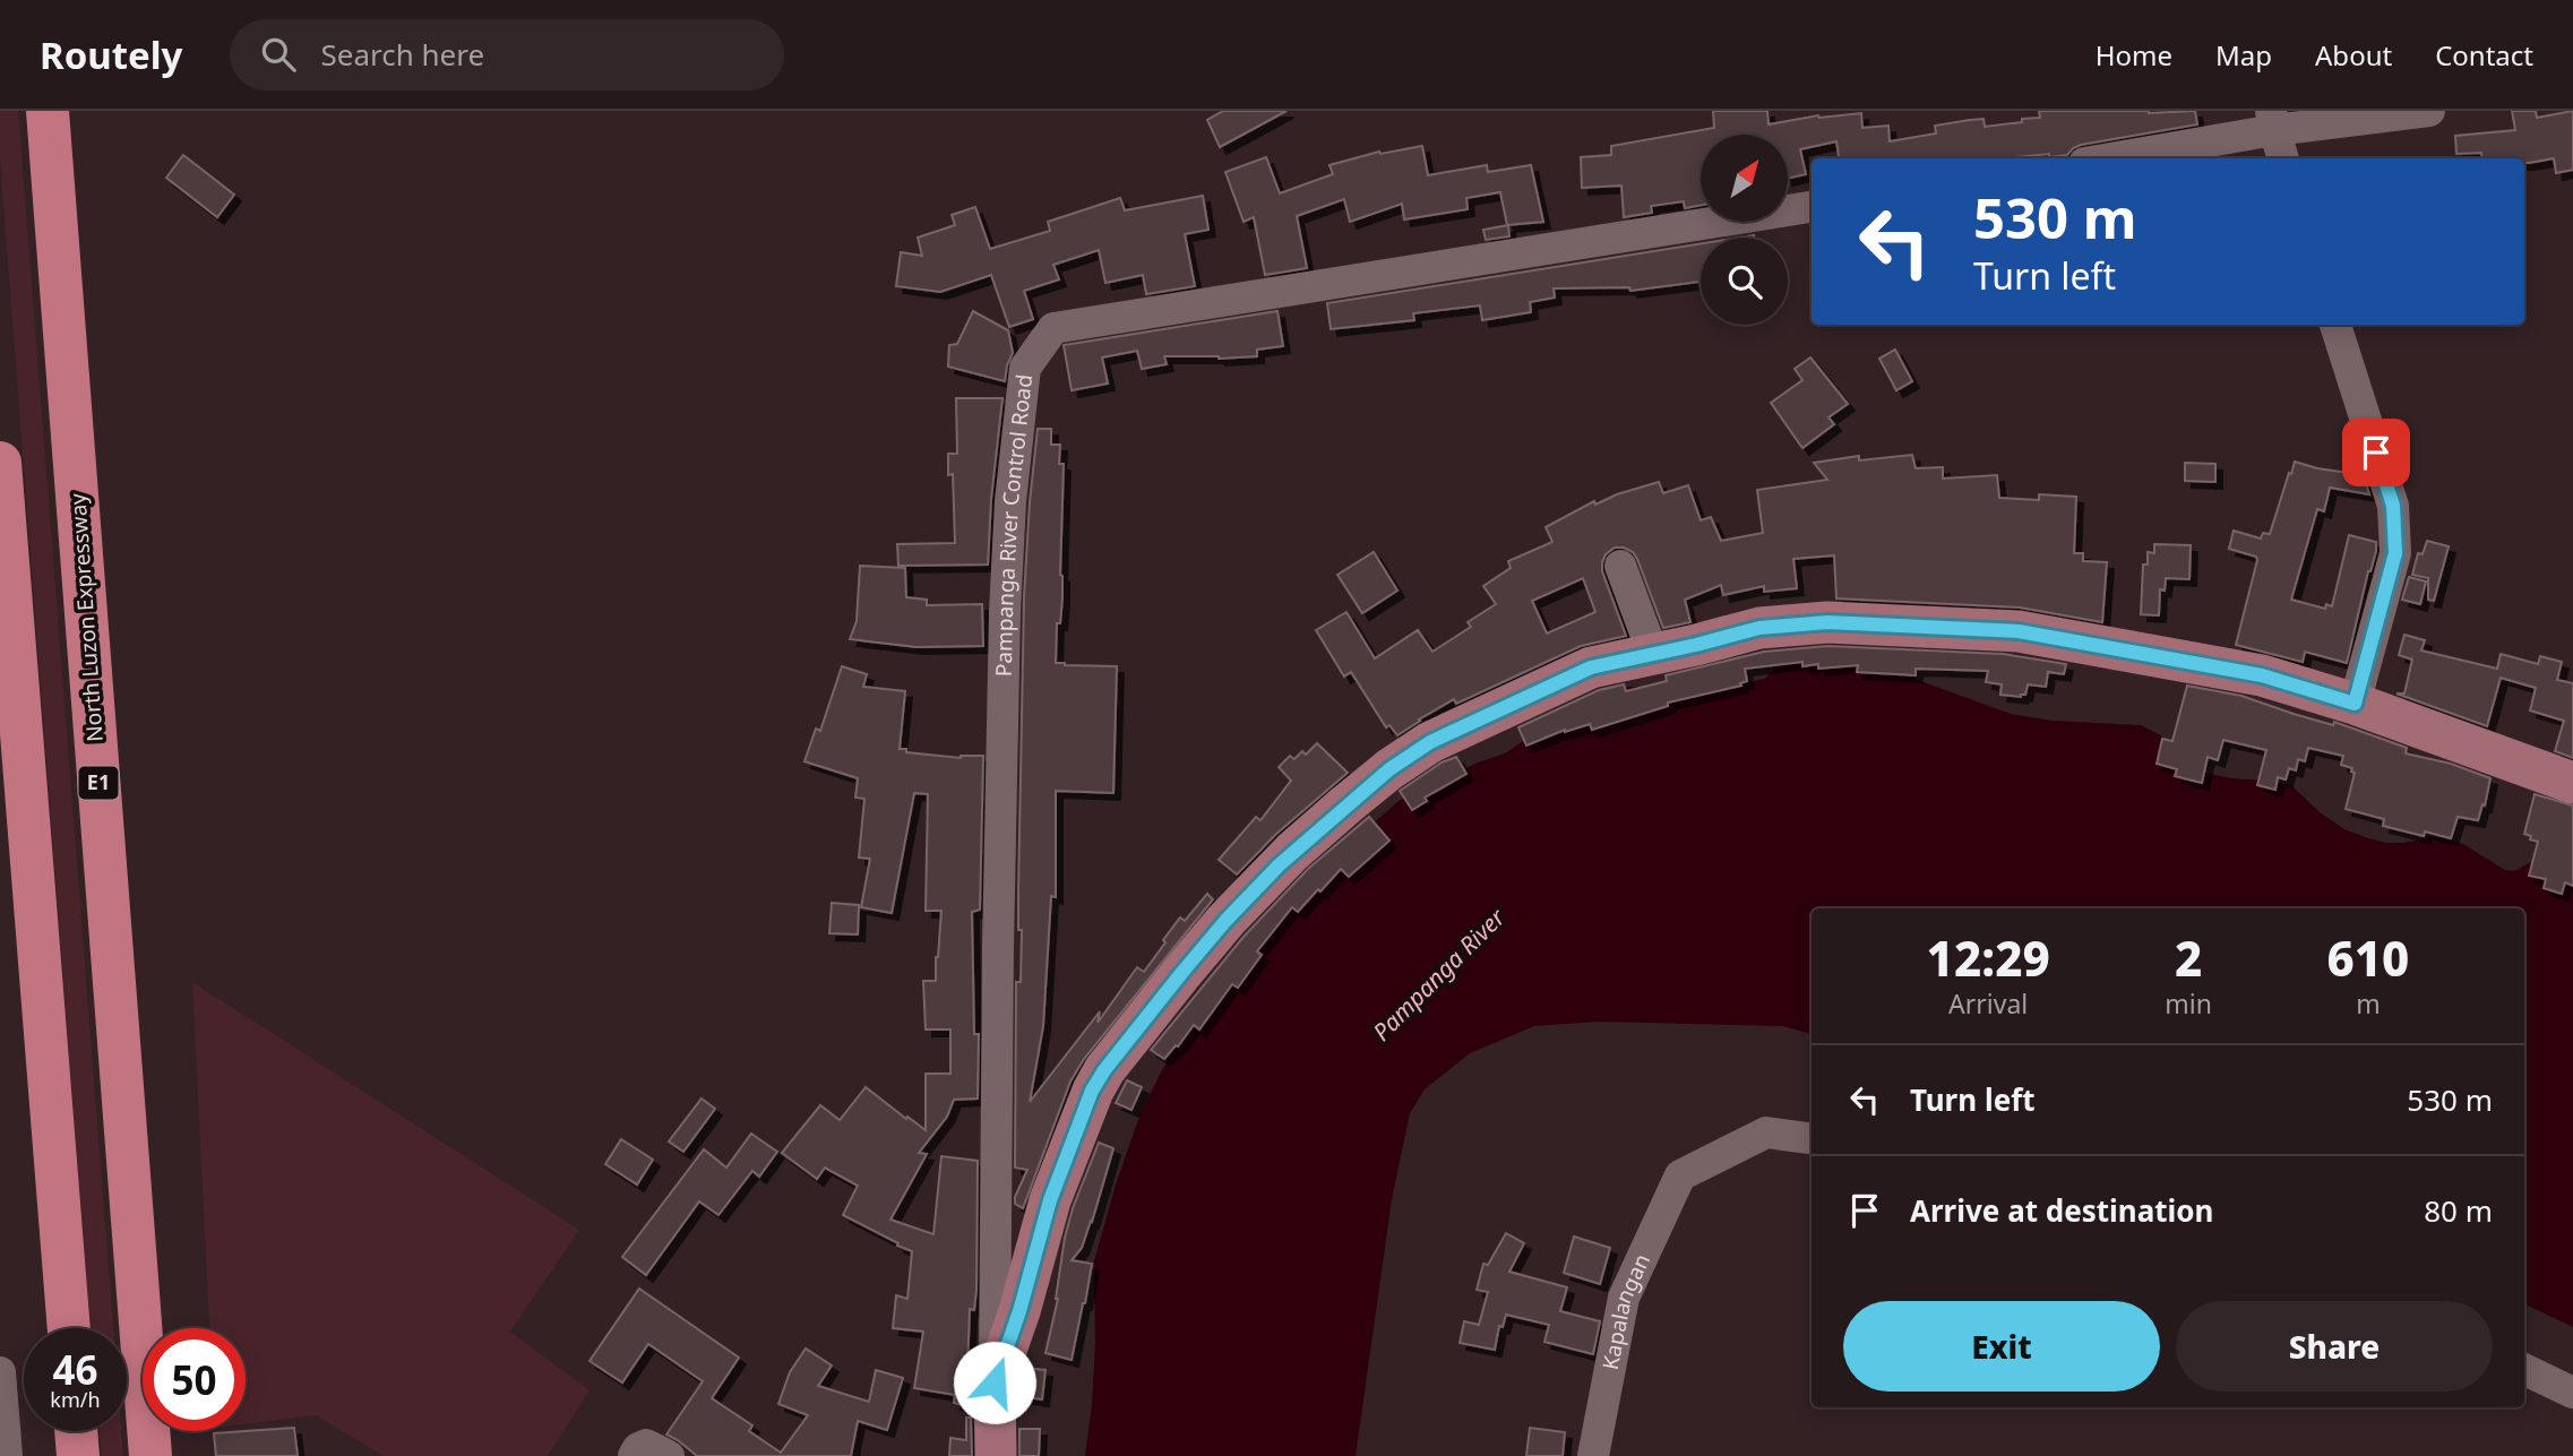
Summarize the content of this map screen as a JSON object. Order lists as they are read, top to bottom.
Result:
{
  "streets": {
    "highway": ["North Luzon Expressway", "E1"],
    "main road": ["Pampanga River Control Road"],
    "street": ["Kapalangan"]
  },
  "water": ["Pampanga River"],
  "north": "top right",
  "page": {
    "header": "Routely",
    "search": "Search here",
    "nav": [
      "Home",
      "Map",
      "About",
      "Contact"
    ],
    "turn": ["530 m", "Turn left"],
    "eta": [
      "12:29",
      "Arrival",
      "2",
      "min",
      "610",
      "m"
    ],
    "list": [
      {
        "name": "Turn left",
        "value": "530 m"
      },
      {
        "name": "Arrive at destination",
        "value": "80 m"
      }
    ],
    "buttons": ["Exit", "Share"],
    "speed": "46 km/h",
    "limit": "50"
  }
}
